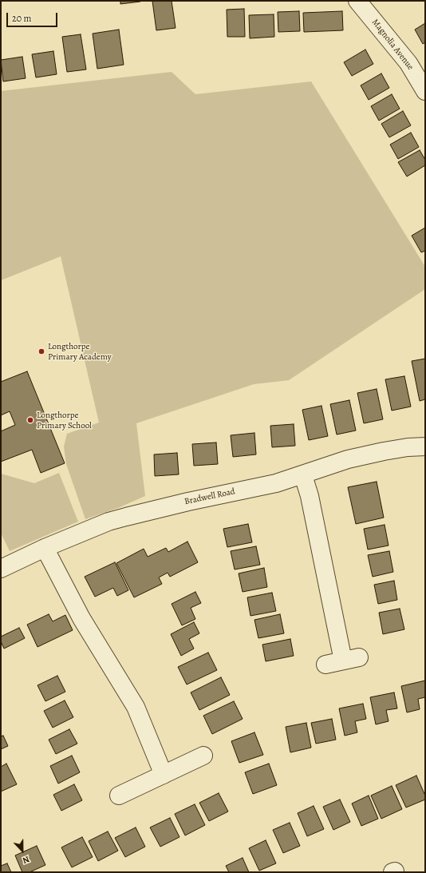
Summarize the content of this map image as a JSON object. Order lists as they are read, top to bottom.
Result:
{
  "streets": {
    "street": ["Magnolia Avenue", "Bradwell Road"]
  },
  "places": ["Longthorpe Primary Academy", "Longthorpe Primary School"],
  "scale_bar": "20 m",
  "north": "bottom"
}
